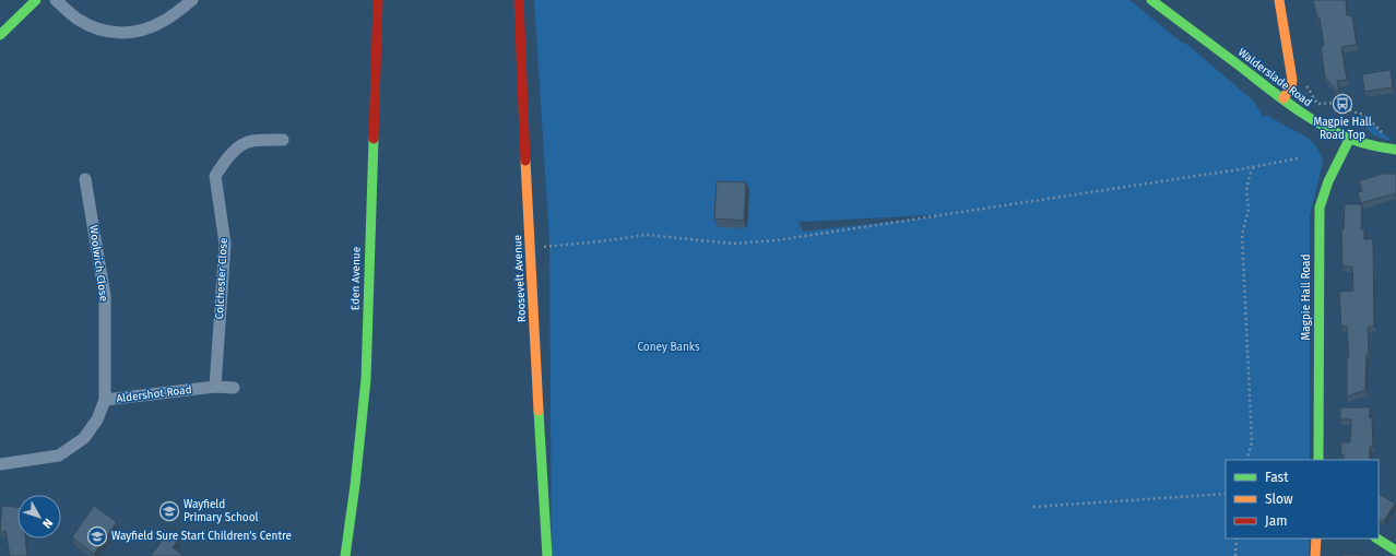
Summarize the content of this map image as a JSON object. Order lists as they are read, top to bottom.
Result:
{
  "streets": {
    "street": [
      "Walderslade Road",
      "Woolwich Close",
      "Colchester Close",
      "Eden Avenue",
      "Roosevelt Avenue",
      "Magpie Hall Road",
      "Aldershot Road"
    ]
  },
  "crossings": [
    ["Walderslade Road", "Magpie Hall Road"],
    ["Woolwich Close", "Aldershot Road"],
    ["Colchester Close", "Aldershot Road"]
  ],
  "parks": ["Coney Banks"],
  "places": {
    "bus stop": ["Magpie Hall Road Top"],
    "school or university": ["Wayfield Primary School", "Wayfield Sure Start Children’s Centre"]
  },
  "legend": ["Fast", "Slow", "Jam"],
  "north": "bottom right"
}
